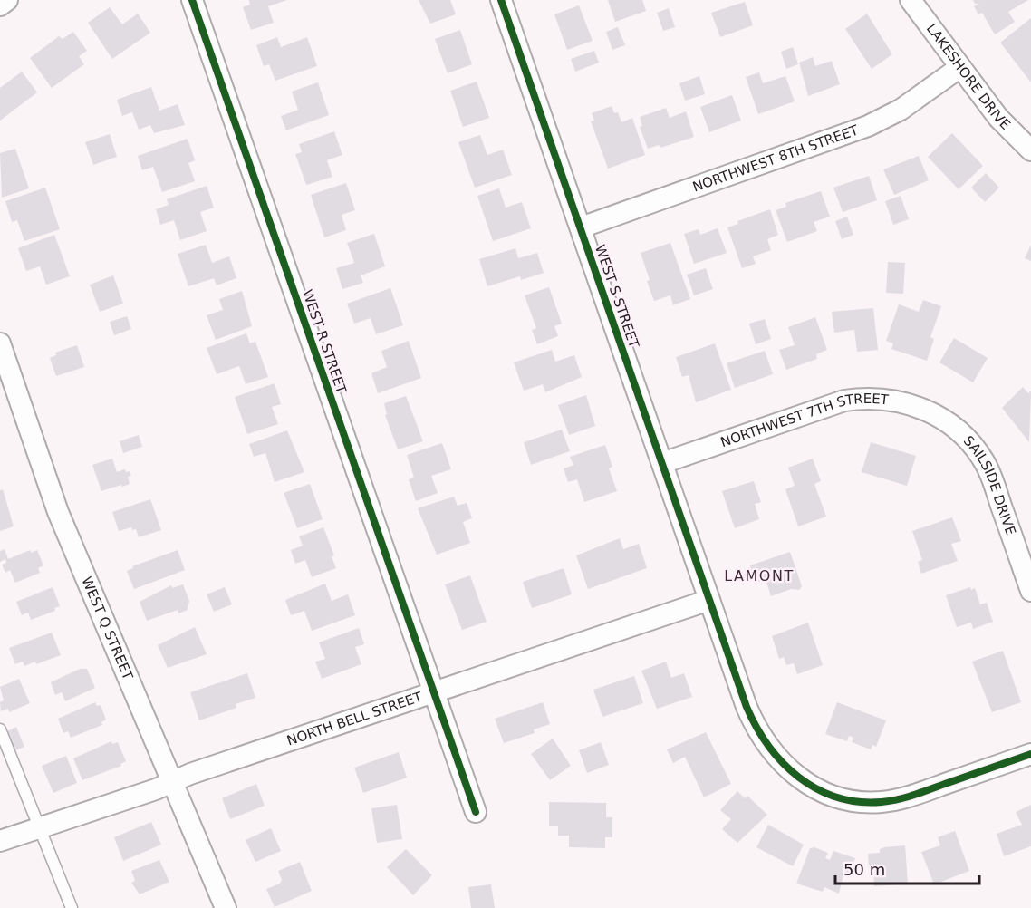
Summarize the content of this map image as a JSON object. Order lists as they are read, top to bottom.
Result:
{
  "streets": {
    "street": [
      "LAKESHORE DRIVE",
      "NORTHWEST 8TH STREET",
      "WEST S STREET",
      "WEST R STREET",
      "NORTHWEST 7TH STREET",
      "SAILSIDE DRIVE",
      "WEST Q STREET",
      "NORTH BELL STREET"
    ]
  },
  "crossings": [
    ["LAKESHORE DRIVE", "NORTHWEST 8TH STREET"],
    ["NORTHWEST 8TH STREET", "WEST S STREET"],
    ["WEST S STREET", "NORTHWEST 7TH STREET"],
    ["WEST S STREET", "NORTH BELL STREET"],
    ["WEST R STREET", "NORTH BELL STREET"],
    ["NORTHWEST 7TH STREET", "SAILSIDE DRIVE"],
    ["WEST Q STREET", "NORTH BELL STREET"]
  ],
  "districts": ["LAMONT"],
  "scale_bar": "50 m"
}
